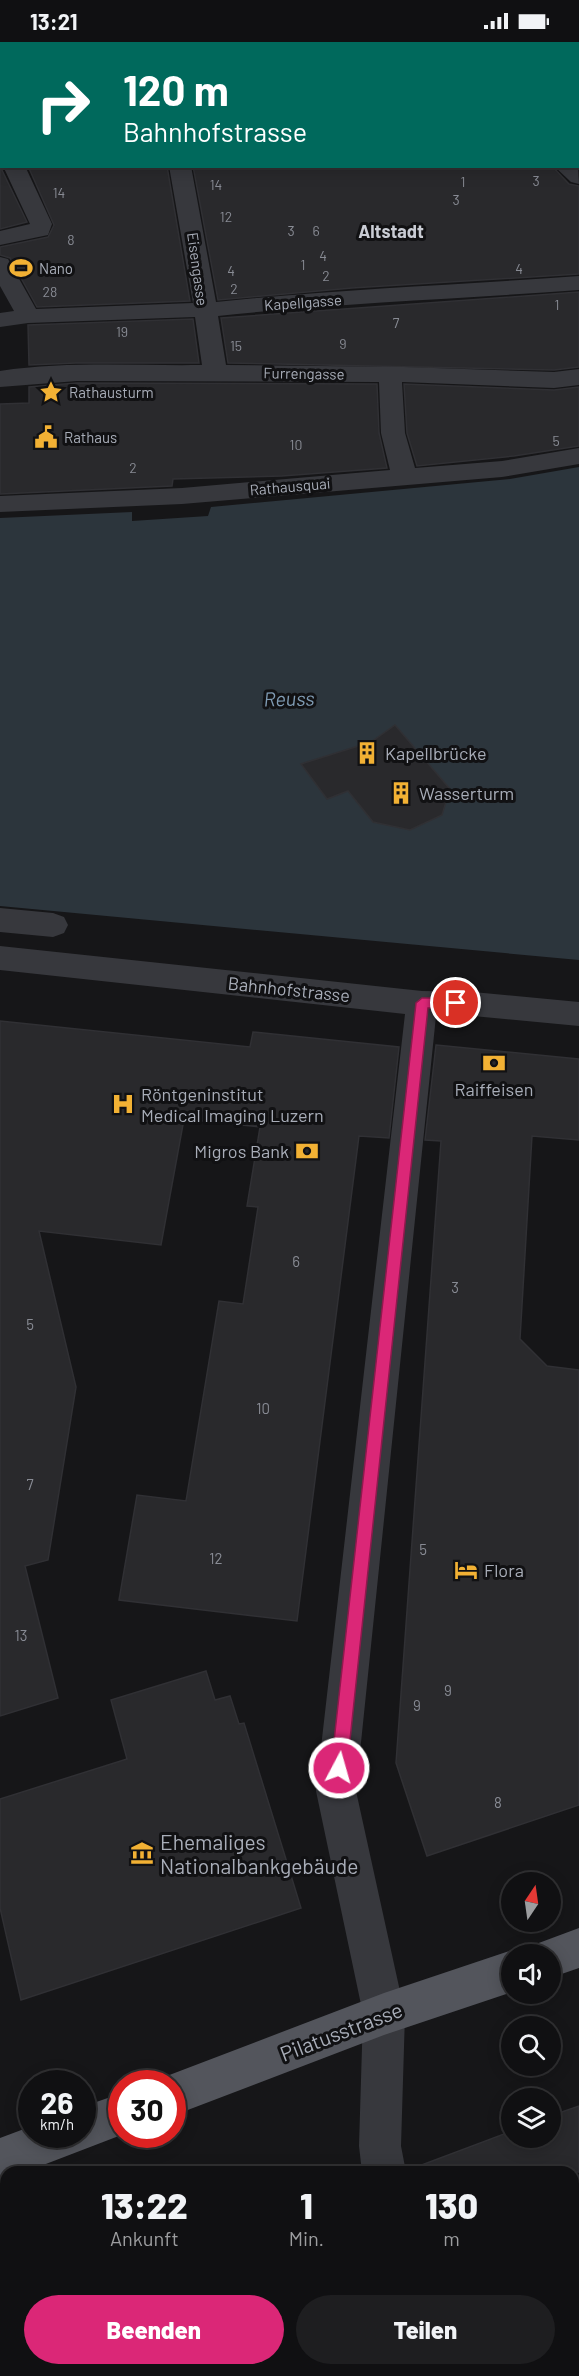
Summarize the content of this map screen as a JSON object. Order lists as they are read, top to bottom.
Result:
{
  "streets": {
    "main road": ["Pilatusstrasse"],
    "street": [
      "Eisengasse",
      "Kapellgasse",
      "Furrengasse",
      "Rathausquai",
      "Bahnhofstrasse"
    ]
  },
  "crossings": [
    ["Eisengasse", "Kapellgasse"],
    ["Eisengasse", "Furrengasse"]
  ],
  "districts": ["Altstadt"],
  "water": ["Reuss"],
  "places": {
    "sports": ["Nano"],
    "place": ["Rathausturm"],
    "public building": ["Rathaus"],
    "building": ["Kapellbrücke", "Wasserturm"],
    "bank": ["Raiffeisen", "Migros Bank"],
    "hospital": ["Röntgeninstitut Medical Imaging Luzern"],
    "hotel": ["Flora"],
    "museum": ["Ehemaliges Nationalbankgebäude"]
  },
  "house_numbers": [
    "3",
    "1",
    "14",
    "14",
    "3",
    "12",
    "3",
    "6",
    "8",
    "4",
    "1",
    "4",
    "4",
    "2",
    "2",
    "28",
    "1",
    "7",
    "19",
    "9",
    "15",
    "5",
    "10",
    "2",
    "6",
    "3",
    "5",
    "10",
    "7",
    "5",
    "12",
    "13",
    "9",
    "9",
    "8"
  ],
  "north": "top",
  "page": {
    "status": "13:21",
    "turn": ["120 m", "Bahnhofstrasse"],
    "speed": "26 km/h",
    "limit": "30",
    "eta": [
      "13:22",
      "Ankunft",
      "1",
      "Min.",
      "130",
      "m"
    ],
    "buttons": ["Beenden", "Teilen"]
  }
}
